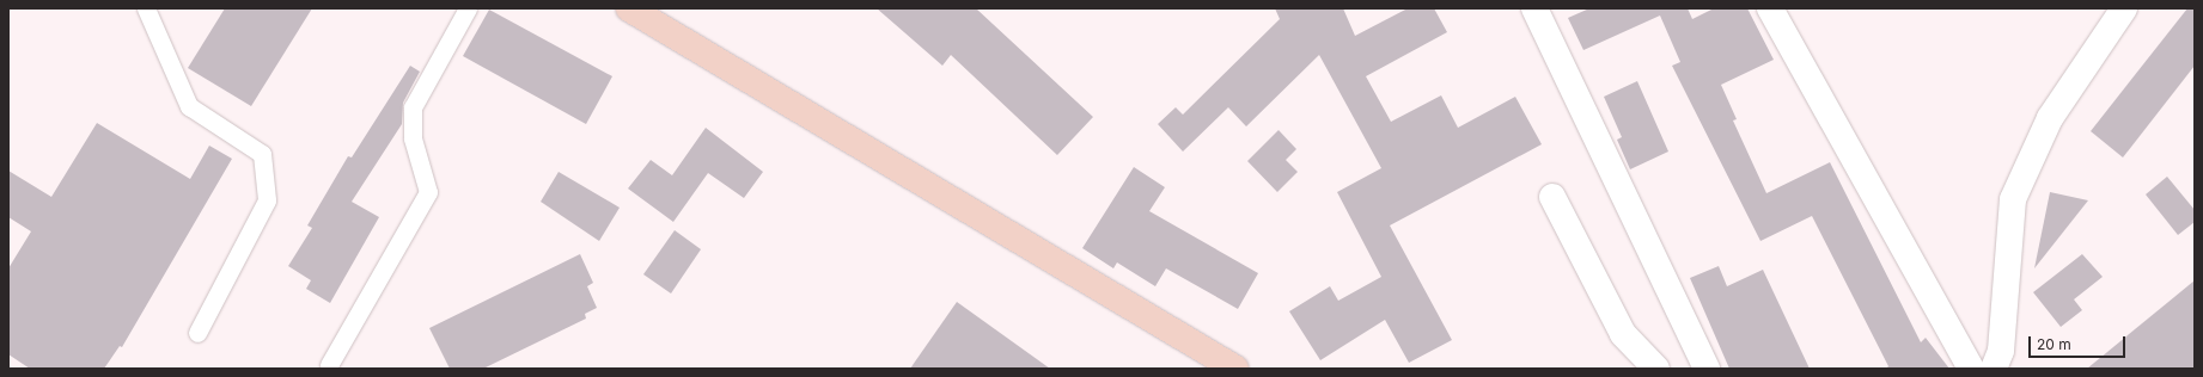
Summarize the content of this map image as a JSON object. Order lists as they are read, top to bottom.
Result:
{
  "scale_bar": "20 m"
}
